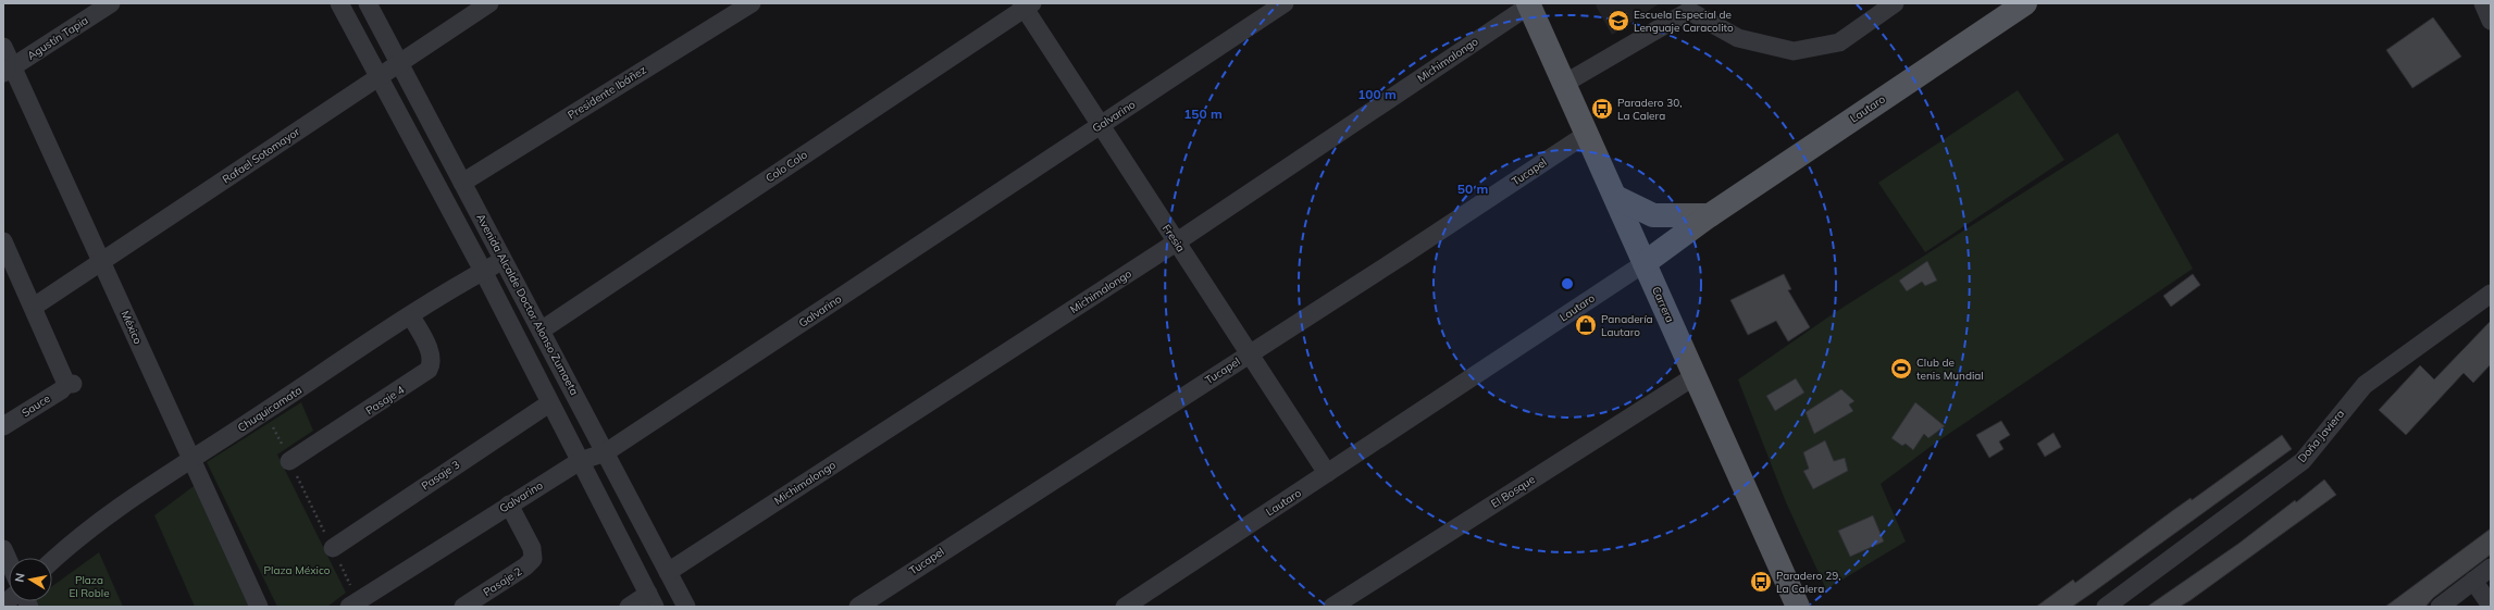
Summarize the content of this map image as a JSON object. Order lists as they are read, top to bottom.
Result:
{
  "streets": {
    "main road": ["Lautaro", "Carrera"],
    "street": [
      "Agustín Tapia",
      "Michimalongo",
      "Presidente Ibáñez",
      "Galvarino",
      "Rafael Sotomayor",
      "Colo Colo",
      "Tucapel",
      "Fresia",
      "Avenida Alcalde Doctor Alonso Zumaeta",
      "México",
      "Pasaje 4",
      "Sauce",
      "Chuquicamata",
      "Doña Javiera",
      "Pasaje 3",
      "El Bosque",
      "Pasaje 2"
    ]
  },
  "crossings": [
    ["Agustín Tapia", "México"],
    ["Michimalongo", "Fresia"],
    ["Michimalongo", "Avenida Alcalde Doctor Alonso Zumaeta"],
    ["Michimalongo", "Carrera"],
    ["Presidente Ibáñez", "Avenida Alcalde Doctor Alonso Zumaeta"],
    ["Lautaro", "Fresia"],
    ["Lautaro", "Carrera"],
    ["Galvarino", "Fresia"],
    ["Galvarino", "Avenida Alcalde Doctor Alonso Zumaeta"],
    ["Galvarino", "Pasaje 2"],
    ["Rafael Sotomayor", "Avenida Alcalde Doctor Alonso Zumaeta"],
    ["Rafael Sotomayor", "México"],
    ["Rafael Sotomayor", "Sauce"],
    ["Colo Colo", "Fresia"],
    ["Colo Colo", "Avenida Alcalde Doctor Alonso Zumaeta"],
    ["Tucapel", "Fresia"],
    ["Tucapel", "Carrera"],
    ["Avenida Alcalde Doctor Alonso Zumaeta", "Chuquicamata"],
    ["Carrera", "El Bosque"],
    ["México", "Chuquicamata"],
    ["Pasaje 4", "Chuquicamata"]
  ],
  "parks": ["Plaza México", "Plaza El Roble"],
  "places": {
    "school or university": ["Escuela Especial de Lenguaje Caracolito"],
    "bus stop": ["Paradero 30, La Calera", "Paradero 29, La Calera"],
    "shop": ["Panadería Lautaro"],
    "sports": ["Club de tenis Mundial"]
  },
  "north": "left",
  "rings": ["100 m", "150 m", "50 m"]
}
